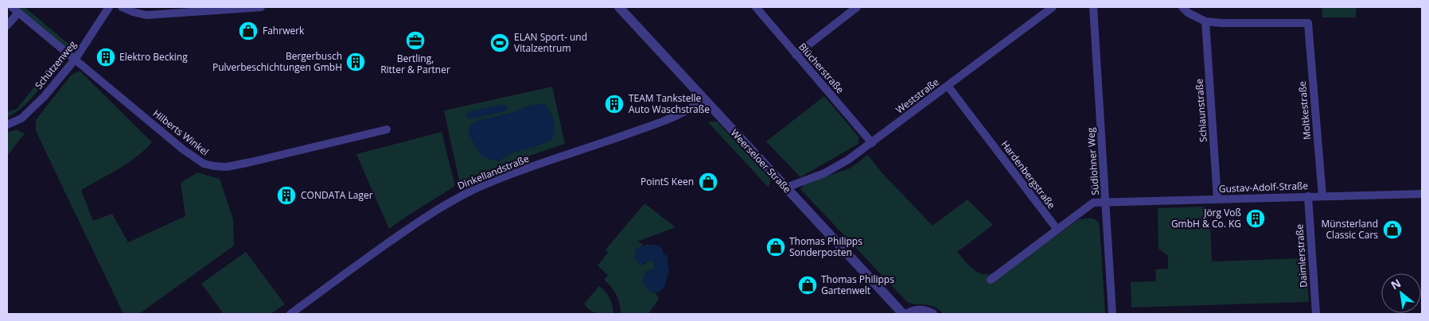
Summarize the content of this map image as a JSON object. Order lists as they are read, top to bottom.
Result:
{
  "streets": {
    "street": [
      "Schützenweg",
      "Blücherstraße",
      "Weststraße",
      "Schlaunstraße",
      "Moltkestraße",
      "Hilberts Winkel",
      "Weerseloer Straße",
      "Südlohner Weg",
      "Dinkellandstraße",
      "Hardenbergstraße",
      "Gustav-Adolf-Straße",
      "Daimlerstraße"
    ]
  },
  "crossings": [
    ["Schützenweg", "Hilberts Winkel"],
    ["Blücherstraße", "Weststraße"],
    ["Weststraße", "Weerseloer Straße"],
    ["Weststraße", "Hardenbergstraße"],
    ["Schlaunstraße", "Moltkestraße"],
    ["Schlaunstraße", "Gustav-Adolf-Straße"],
    ["Moltkestraße", "Gustav-Adolf-Straße"],
    ["Weerseloer Straße", "Dinkellandstraße"],
    ["Südlohner Weg", "Gustav-Adolf-Straße"],
    ["Gustav-Adolf-Straße", "Daimlerstraße"]
  ],
  "places": {
    "shop": [
      "Fahrwerk",
      "PointS Keen",
      "Münsterland Classic Cars",
      "Thomas Philipps Sonderposten",
      "Thomas Philipps Gartenwelt"
    ],
    "office": ["Bertling, Ritter & Partner"],
    "sports": ["ELAN Sport- und Vitalzentrum"],
    "building": [
      "Elektro Becking",
      "Bergerbusch Pulverbeschichtungen GmbH",
      "TEAM Tankstelle Auto Waschstraße",
      "CONDATA Lager",
      "Jörg Voß GmbH & Co. KG"
    ]
  },
  "north": "top left"
}
